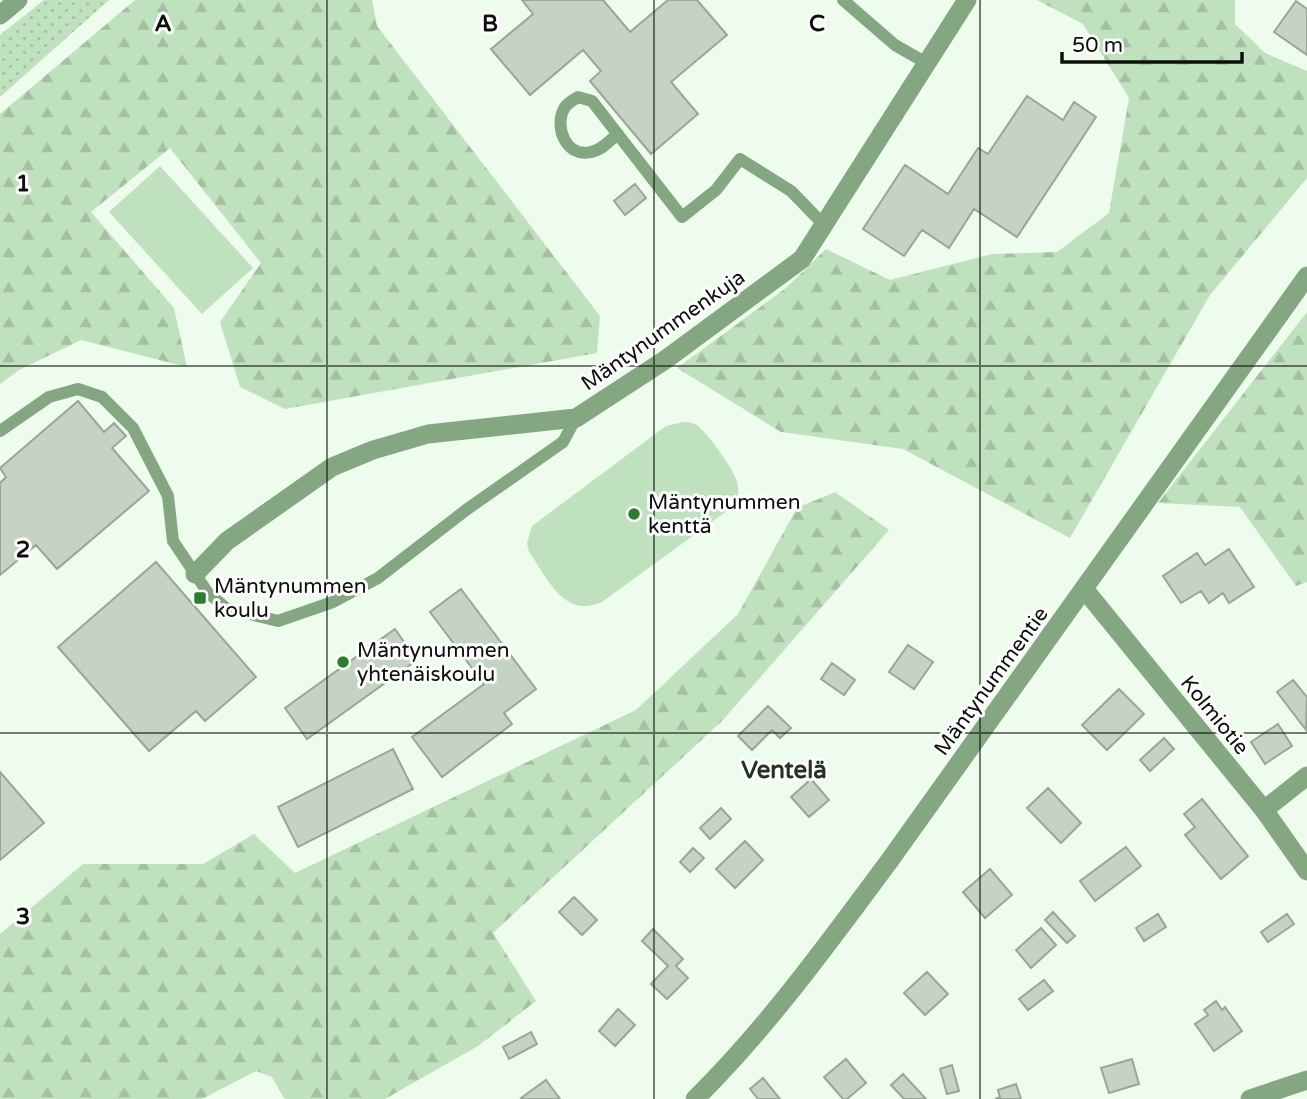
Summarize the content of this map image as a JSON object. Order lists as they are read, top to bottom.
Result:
{
  "streets": {
    "street": ["Mäntynummenkuja", "Mäntynummentie", "Kolmiotie"]
  },
  "crossings": [
    ["Mäntynummentie", "Kolmiotie"]
  ],
  "districts": ["Ventelä"],
  "places": {
    "other": ["Mäntynummen kenttä", "Mäntynummen yhtenäiskoulu"],
    "transit": ["Mäntynummen koulu"]
  },
  "scale_bar": "50 m",
  "grid": {
    "columns": ["A", "B", "C"],
    "rows": ["1", "2", "3"]
  }
}
